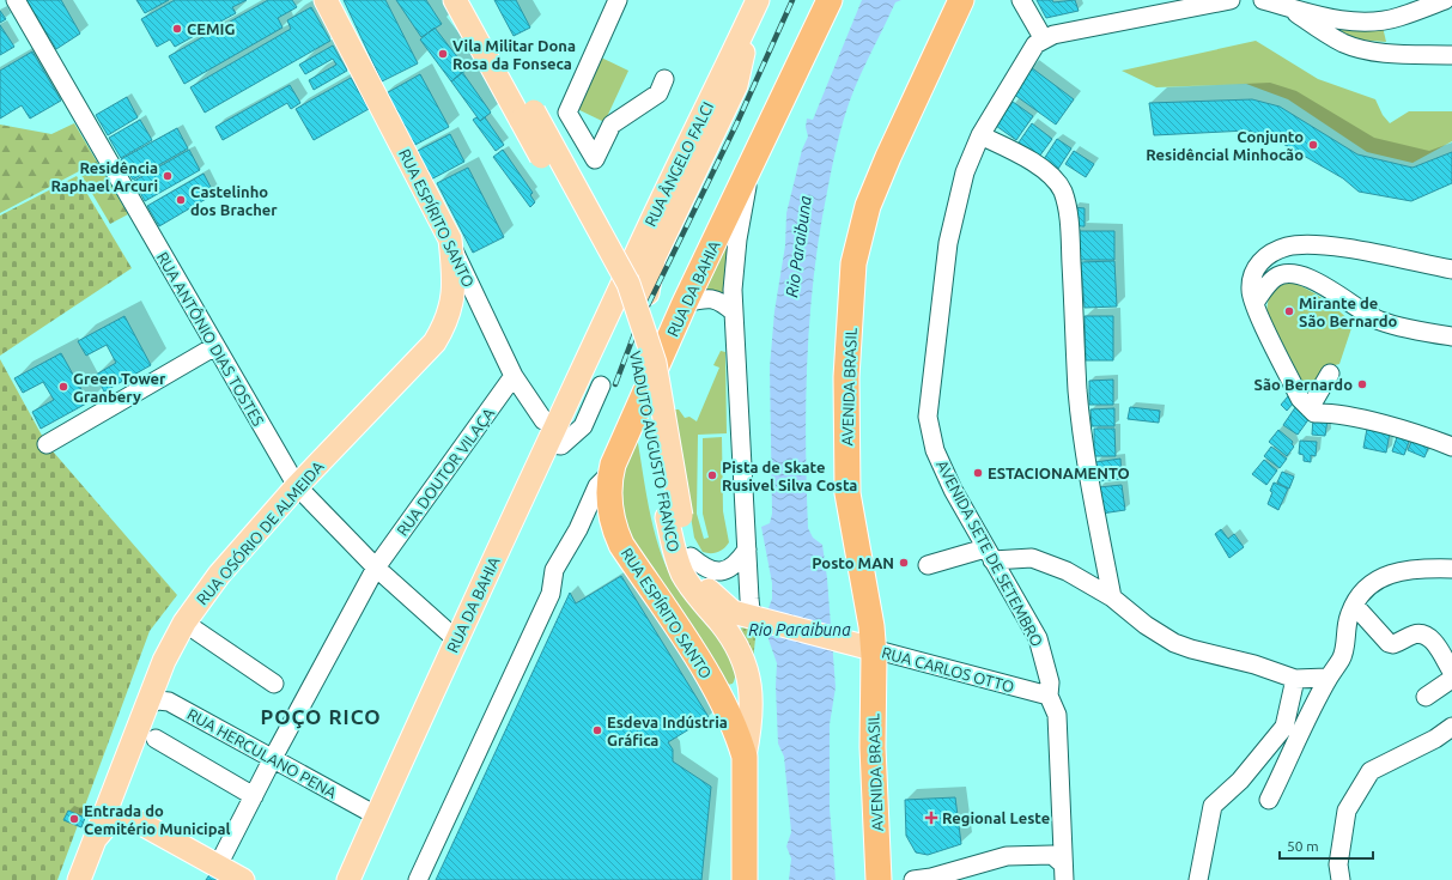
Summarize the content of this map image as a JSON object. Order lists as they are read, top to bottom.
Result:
{
  "streets": {
    "highway": ["RUA ESPÍRITO SANTO", "RUA DA BAHIA", "AVENIDA BRASIL"],
    "main road": [
      "RUA ÂNGELO FALCI",
      "VIADUTO AUGUSTO FRANCO",
      "RUA OSÓRIO DE ALMEIDA",
      "RUA CARLOS OTTO"
    ],
    "street": [
      "RUA ANTÔNIO DIAS TOSTES",
      "RUA DOUTOR VILAÇA",
      "AVENIDA SETE DE SETEMBRO",
      "RUA HERCULANO PENA"
    ]
  },
  "crossings": [
    ["RUA ÂNGELO FALCI", "RUA DA BAHIA"],
    ["RUA ESPÍRITO SANTO", "RUA DA BAHIA"],
    ["RUA ESPÍRITO SANTO", "VIADUTO AUGUSTO FRANCO"],
    ["RUA ESPÍRITO SANTO", "RUA DOUTOR VILAÇA"],
    ["RUA ESPÍRITO SANTO", "RUA OSÓRIO DE ALMEIDA"],
    ["RUA DA BAHIA", "RUA ANTÔNIO DIAS TOSTES"],
    ["RUA DA BAHIA", "RUA HERCULANO PENA"],
    ["RUA ANTÔNIO DIAS TOSTES", "RUA DOUTOR VILAÇA"],
    ["RUA ANTÔNIO DIAS TOSTES", "RUA OSÓRIO DE ALMEIDA"],
    ["AVENIDA BRASIL", "RUA CARLOS OTTO"],
    ["VIADUTO AUGUSTO FRANCO", "RUA CARLOS OTTO"],
    ["RUA DOUTOR VILAÇA", "RUA HERCULANO PENA"],
    ["RUA OSÓRIO DE ALMEIDA", "RUA HERCULANO PENA"],
    ["AVENIDA SETE DE SETEMBRO", "RUA CARLOS OTTO"]
  ],
  "districts": ["POÇO RICO"],
  "water": ["Rio Paraibuna"],
  "places": {
    "other": [
      "CEMIG",
      "Vila Militar Dona Rosa da Fonseca",
      "Conjunto Residêncial Minhocão",
      "Residência Raphael Arcuri",
      "Castelinho dos Bracher",
      "Mirante de São Bernardo",
      "São Bernardo",
      "Green Tower Granbery",
      "ESTACIONAMENTO",
      "Pista de Skate Rusivel Silva Costa",
      "Posto MAN",
      "Esdeva Indústria Gráfica",
      "Entrada do Cemitério Municipal"
    ],
    "health": ["Regional Leste"]
  },
  "scale_bar": "50 m"
}
